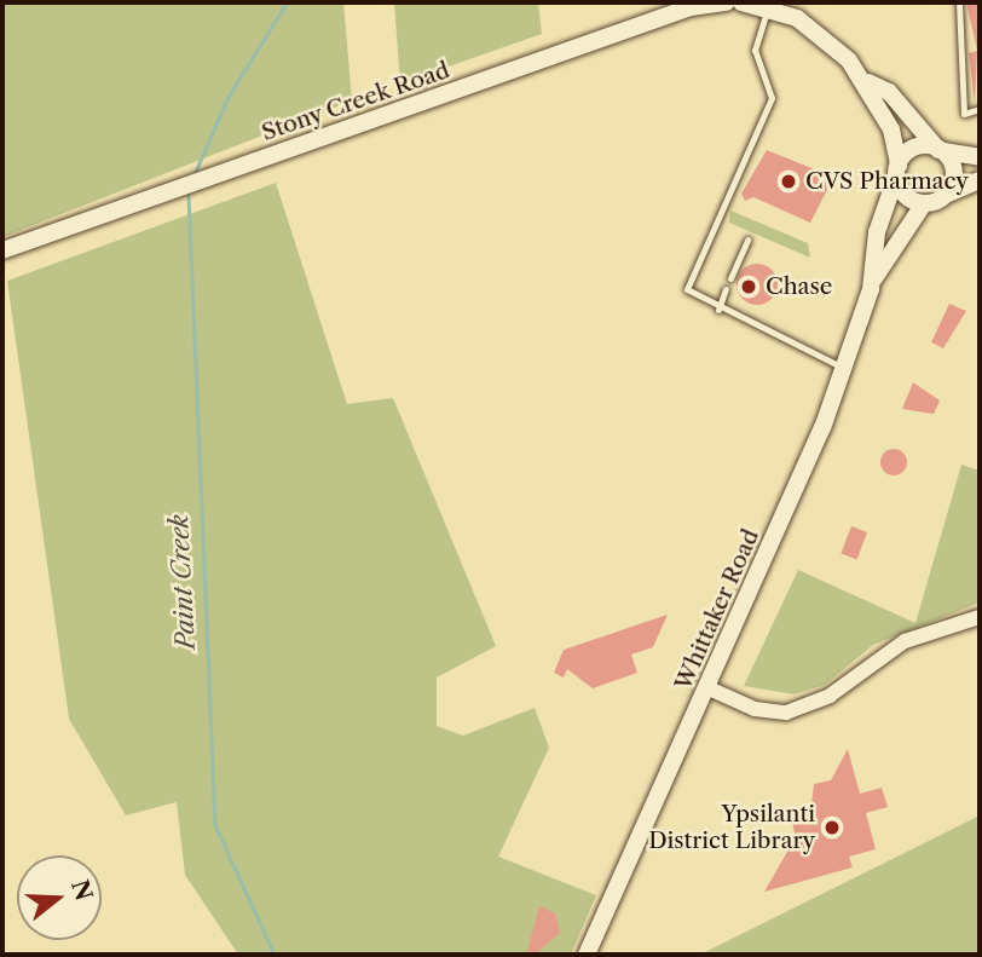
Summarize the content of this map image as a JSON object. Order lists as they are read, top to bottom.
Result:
{
  "streets": {
    "main road": ["Stony Creek Road", "Whittaker Road"]
  },
  "water": ["Paint Creek"],
  "places": ["CVS Pharmacy", "Chase", "Ypsilanti District Library"],
  "north": "right"
}
